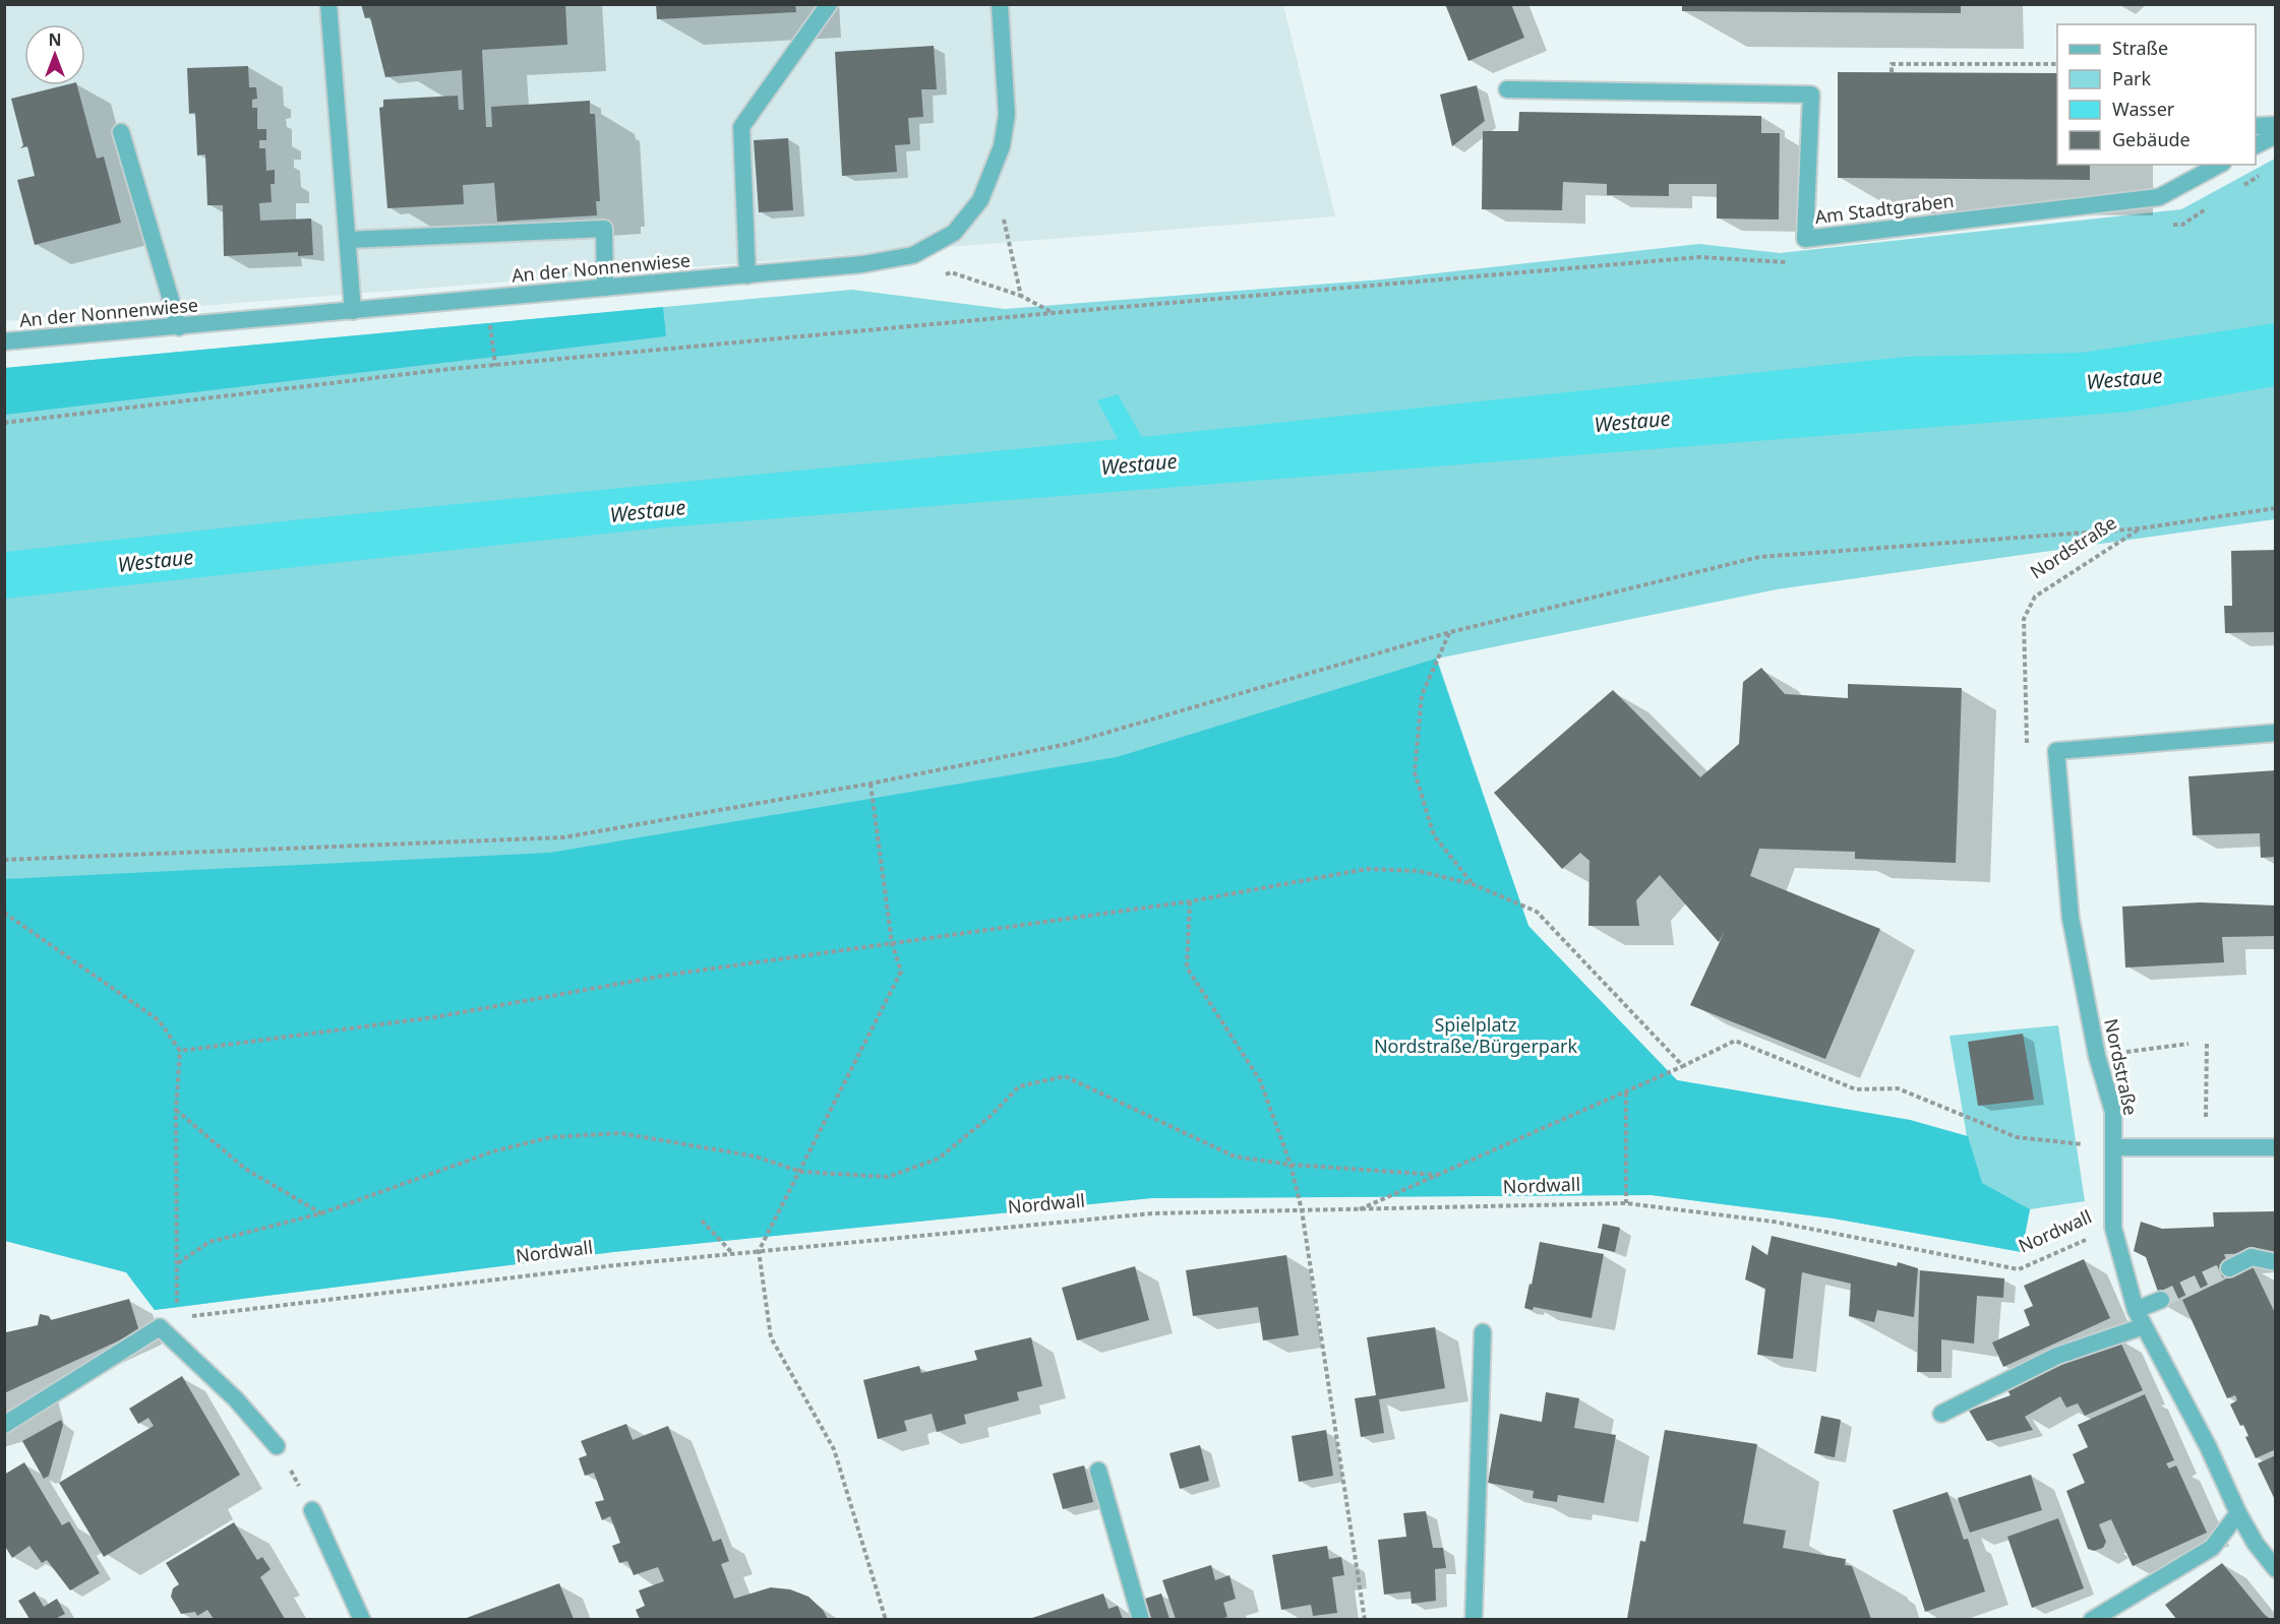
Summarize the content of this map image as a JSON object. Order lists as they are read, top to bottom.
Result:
{
  "streets": {
    "street": ["Am Stadtgraben", "An der Nonnenwiese", "Nordstraße"],
    "path": ["Nordwall"]
  },
  "crossings": [
    ["Nordstraße", "Nordwall"]
  ],
  "water": ["Westaue"],
  "parks": ["Spielplatz Nordstraße/Bürgerpark"],
  "legend": [
    "Straße",
    "Park",
    "Wasser",
    "Gebäude"
  ],
  "north": "top"
}
